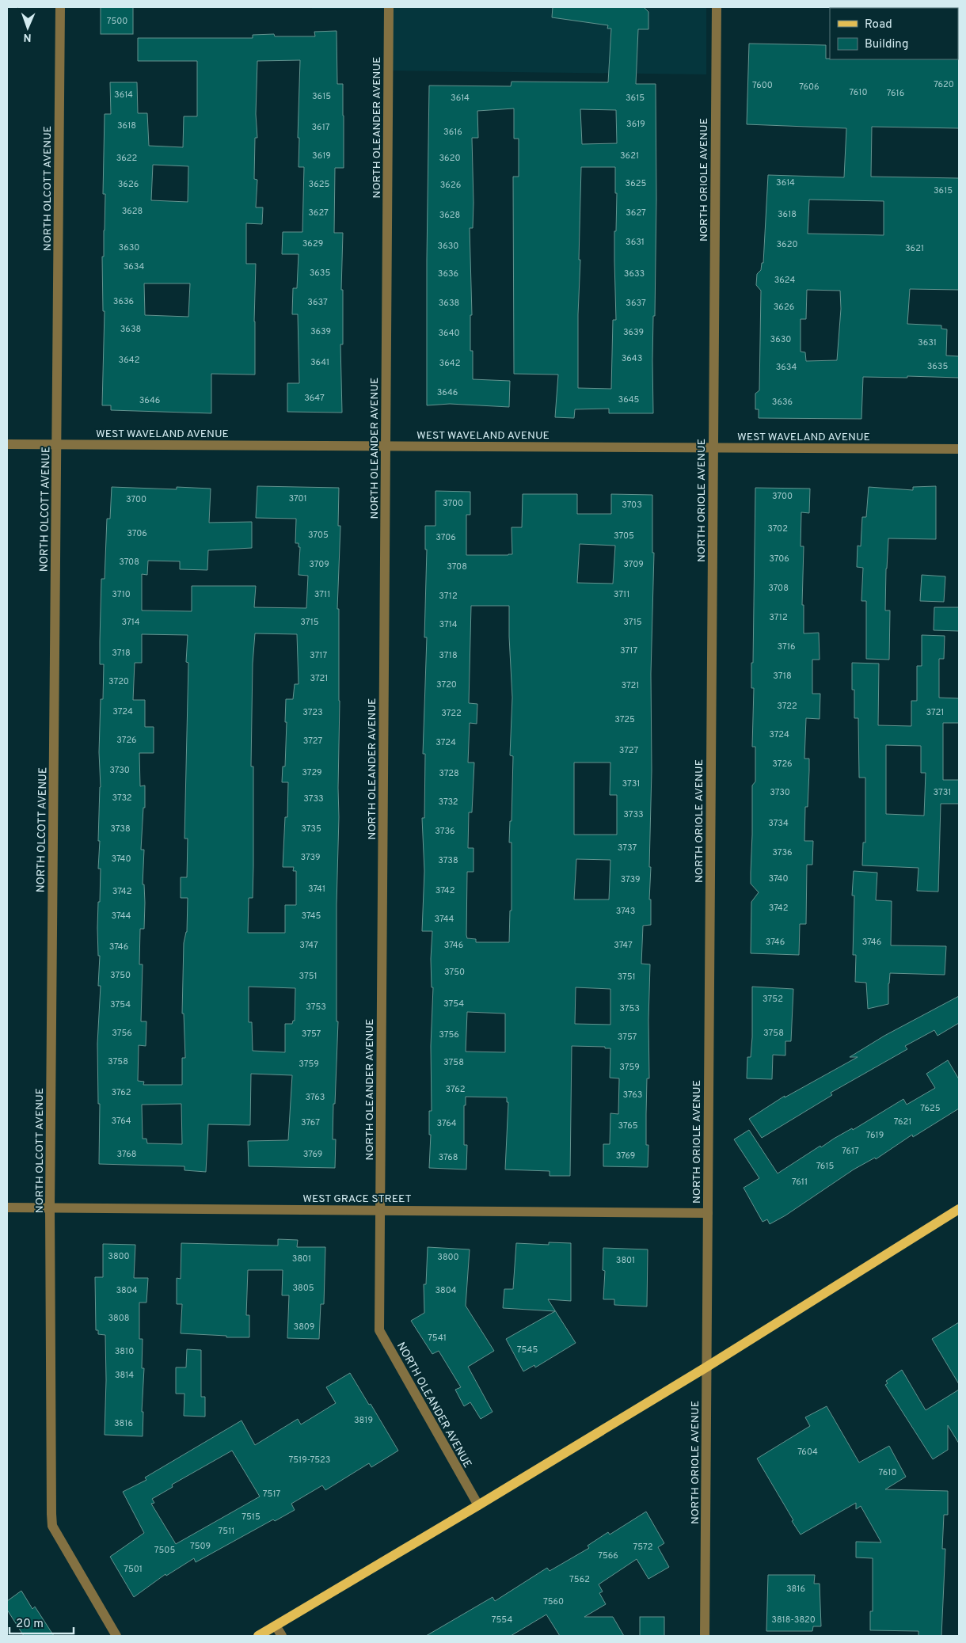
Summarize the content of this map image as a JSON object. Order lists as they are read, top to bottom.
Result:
{
  "streets": {
    "street": [
      "NORTH OLEANDER AVENUE",
      "NORTH ORIOLE AVENUE",
      "NORTH OLCOTT AVENUE",
      "WEST WAVELAND AVENUE",
      "WEST GRACE STREET"
    ]
  },
  "crossings": [
    ["NORTH OLEANDER AVENUE", "WEST WAVELAND AVENUE"],
    ["NORTH OLEANDER AVENUE", "WEST GRACE STREET"],
    ["NORTH ORIOLE AVENUE", "WEST WAVELAND AVENUE"],
    ["NORTH ORIOLE AVENUE", "WEST GRACE STREET"],
    ["NORTH OLCOTT AVENUE", "WEST WAVELAND AVENUE"],
    ["NORTH OLCOTT AVENUE", "WEST GRACE STREET"]
  ],
  "house_numbers": [
    "7500",
    "7620",
    "7600",
    "7606",
    "7610",
    "7616",
    "3614",
    "3615",
    "3614",
    "3615",
    "3619",
    "3618",
    "3617",
    "3616",
    "3619",
    "3621",
    "3622",
    "3620",
    "3614",
    "3625",
    "3626",
    "3625",
    "3626",
    "3615",
    "3628",
    "3627",
    "3627",
    "3618",
    "3628",
    "3631",
    "3629",
    "3620",
    "3630",
    "3630",
    "3621",
    "3634",
    "3635",
    "3636",
    "3633",
    "3624",
    "3636",
    "3637",
    "3638",
    "3637",
    "3626",
    "3638",
    "3639",
    "3639",
    "3640",
    "3630",
    "3631",
    "3643",
    "3642",
    "3641",
    "3642",
    "3635",
    "3634",
    "3646",
    "3647",
    "3645",
    "3646",
    "3636",
    "3700",
    "3701",
    "3700",
    "3700",
    "3703",
    "3702",
    "3706",
    "3705",
    "3705",
    "3706",
    "3706",
    "3708",
    "3709",
    "3709",
    "3708",
    "3708",
    "3710",
    "3711",
    "3711",
    "3712",
    "3712",
    "3714",
    "3715",
    "3715",
    "3714",
    "3716",
    "3717",
    "3718",
    "3717",
    "3718",
    "3718",
    "3721",
    "3720",
    "3720",
    "3721",
    "3722",
    "3724",
    "3723",
    "3721",
    "3722",
    "3725",
    "3724",
    "3726",
    "3727",
    "3724",
    "3727",
    "3726",
    "3730",
    "3729",
    "3728",
    "3731",
    "3730",
    "3731",
    "3732",
    "3733",
    "3732",
    "3733",
    "3734",
    "3738",
    "3735",
    "3736",
    "3737",
    "3736",
    "3739",
    "3740",
    "3738",
    "3740",
    "3739",
    "3741",
    "3742",
    "3742",
    "3742",
    "3743",
    "3744",
    "3745",
    "3744",
    "3746",
    "3746",
    "3747",
    "3746",
    "3747",
    "3746",
    "3750",
    "3750",
    "3751",
    "3751",
    "3752",
    "3754",
    "3754",
    "3753",
    "3753",
    "3756",
    "3758",
    "3757",
    "3756",
    "3757",
    "3758",
    "3758",
    "3759",
    "3759",
    "3762",
    "3762",
    "3763",
    "3763",
    "7625",
    "3764",
    "7621",
    "3767",
    "3764",
    "3765",
    "7619",
    "7617",
    "3768",
    "3769",
    "3769",
    "3768",
    "7615",
    "7611",
    "3800",
    "3800",
    "3801",
    "3801",
    "3805",
    "3804",
    "3804",
    "3808",
    "3809",
    "7541",
    "7545",
    "3810",
    "3814",
    "3819",
    "3816",
    "7604",
    "7519-7523",
    "7610",
    "7517",
    "7515",
    "7511",
    "7509",
    "7572",
    "7505",
    "7566",
    "7501",
    "7562",
    "3816",
    "7560",
    "7554",
    "3818-3820"
  ],
  "legend": ["Road", "Building"],
  "scale_bar": "20 m",
  "north": "bottom"
}
